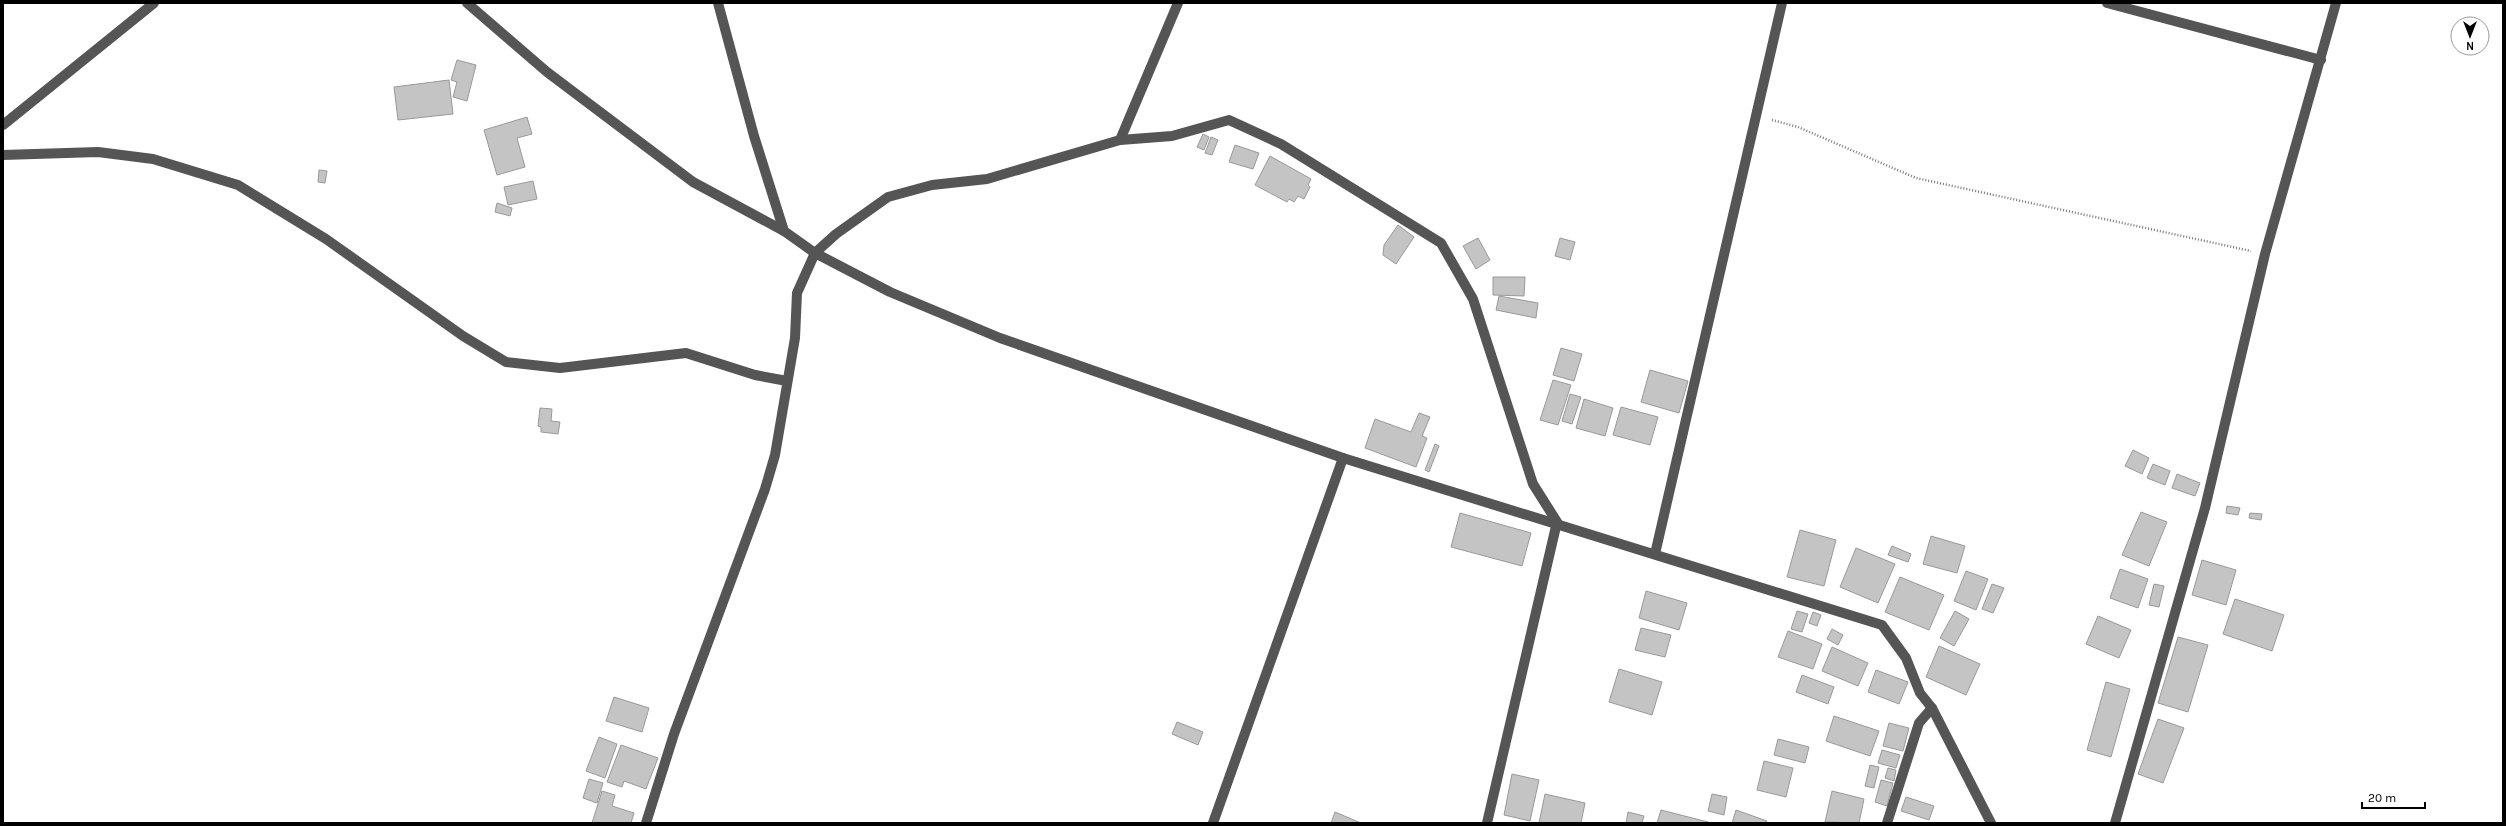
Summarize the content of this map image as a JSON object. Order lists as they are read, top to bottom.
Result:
{
  "scale_bar": "20 m",
  "north": "bottom"
}
